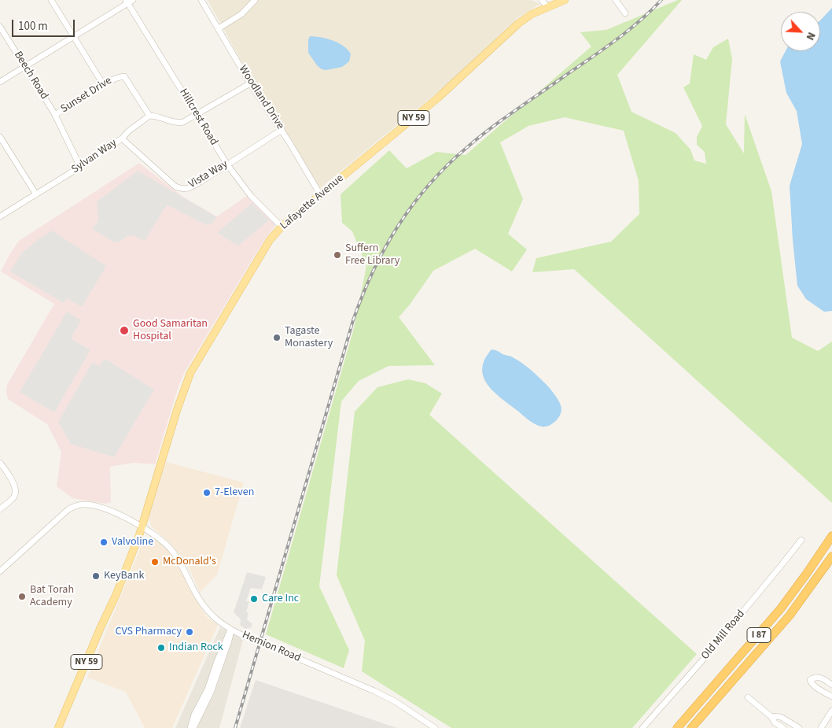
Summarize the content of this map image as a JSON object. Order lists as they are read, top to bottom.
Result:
{
  "streets": {
    "highway": ["I 87"],
    "main road": ["NY 59", "Lafayette Avenue"],
    "street": [
      "Beech Road",
      "Sunset Drive",
      "Woodland Drive",
      "Hillcrest Road",
      "Sylvan Way",
      "Vista Way",
      "Old Mill Road",
      "Hemion Road"
    ]
  },
  "crossings": [
    ["Beech Road", "Sunset Drive"],
    ["Beech Road", "Sylvan Way"],
    ["Sunset Drive", "Sylvan Way"],
    ["Woodland Drive", "Vista Way"],
    ["Woodland Drive", "Lafayette Avenue"],
    ["Hillcrest Road", "Vista Way"],
    ["Hillcrest Road", "Lafayette Avenue"],
    ["NY 59", "Lafayette Avenue"],
    ["NY 59", "Hemion Road"],
    ["Sylvan Way", "Vista Way"],
    ["Lafayette Avenue", "Hemion Road"]
  ],
  "places": [
    "Suffern Free Library",
    "Good Samaritan Hospital",
    "Tagaste Monastery",
    "7-Eleven",
    "Valvoline",
    "McDonald's",
    "KeyBank",
    "Bat Torah Academy",
    "Care Inc",
    "CVS Pharmacy",
    "Indian Rock"
  ],
  "scale_bar": "100 m",
  "north": "bottom right"
}
